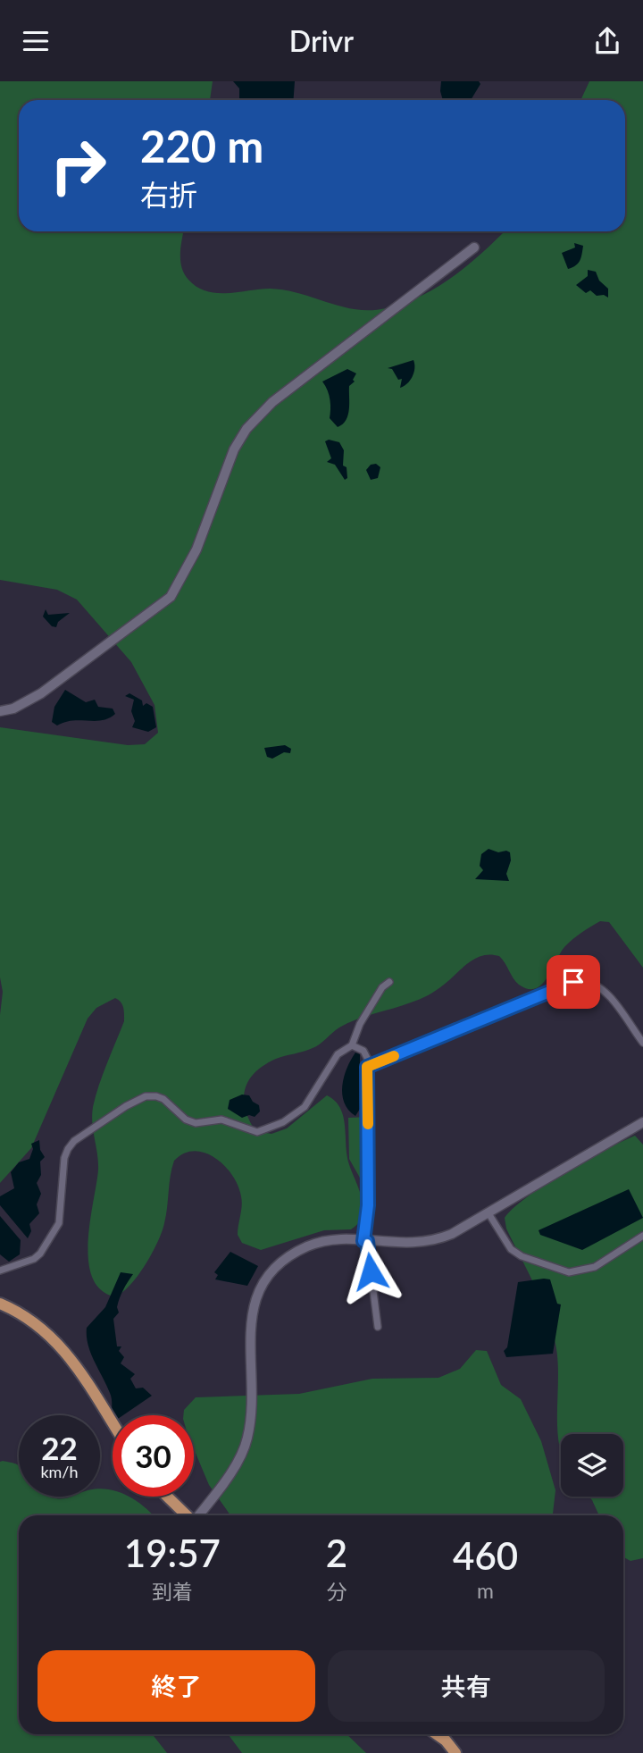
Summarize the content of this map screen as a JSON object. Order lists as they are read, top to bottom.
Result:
{
  "page": {
    "header": "Drivr",
    "turn": ["220 m", "右折"],
    "speed": "22 km/h",
    "limit": "30",
    "eta": [
      "19:57",
      "到着",
      "2",
      "分",
      "460",
      "m"
    ],
    "buttons": ["終了", "共有"]
  }
}
